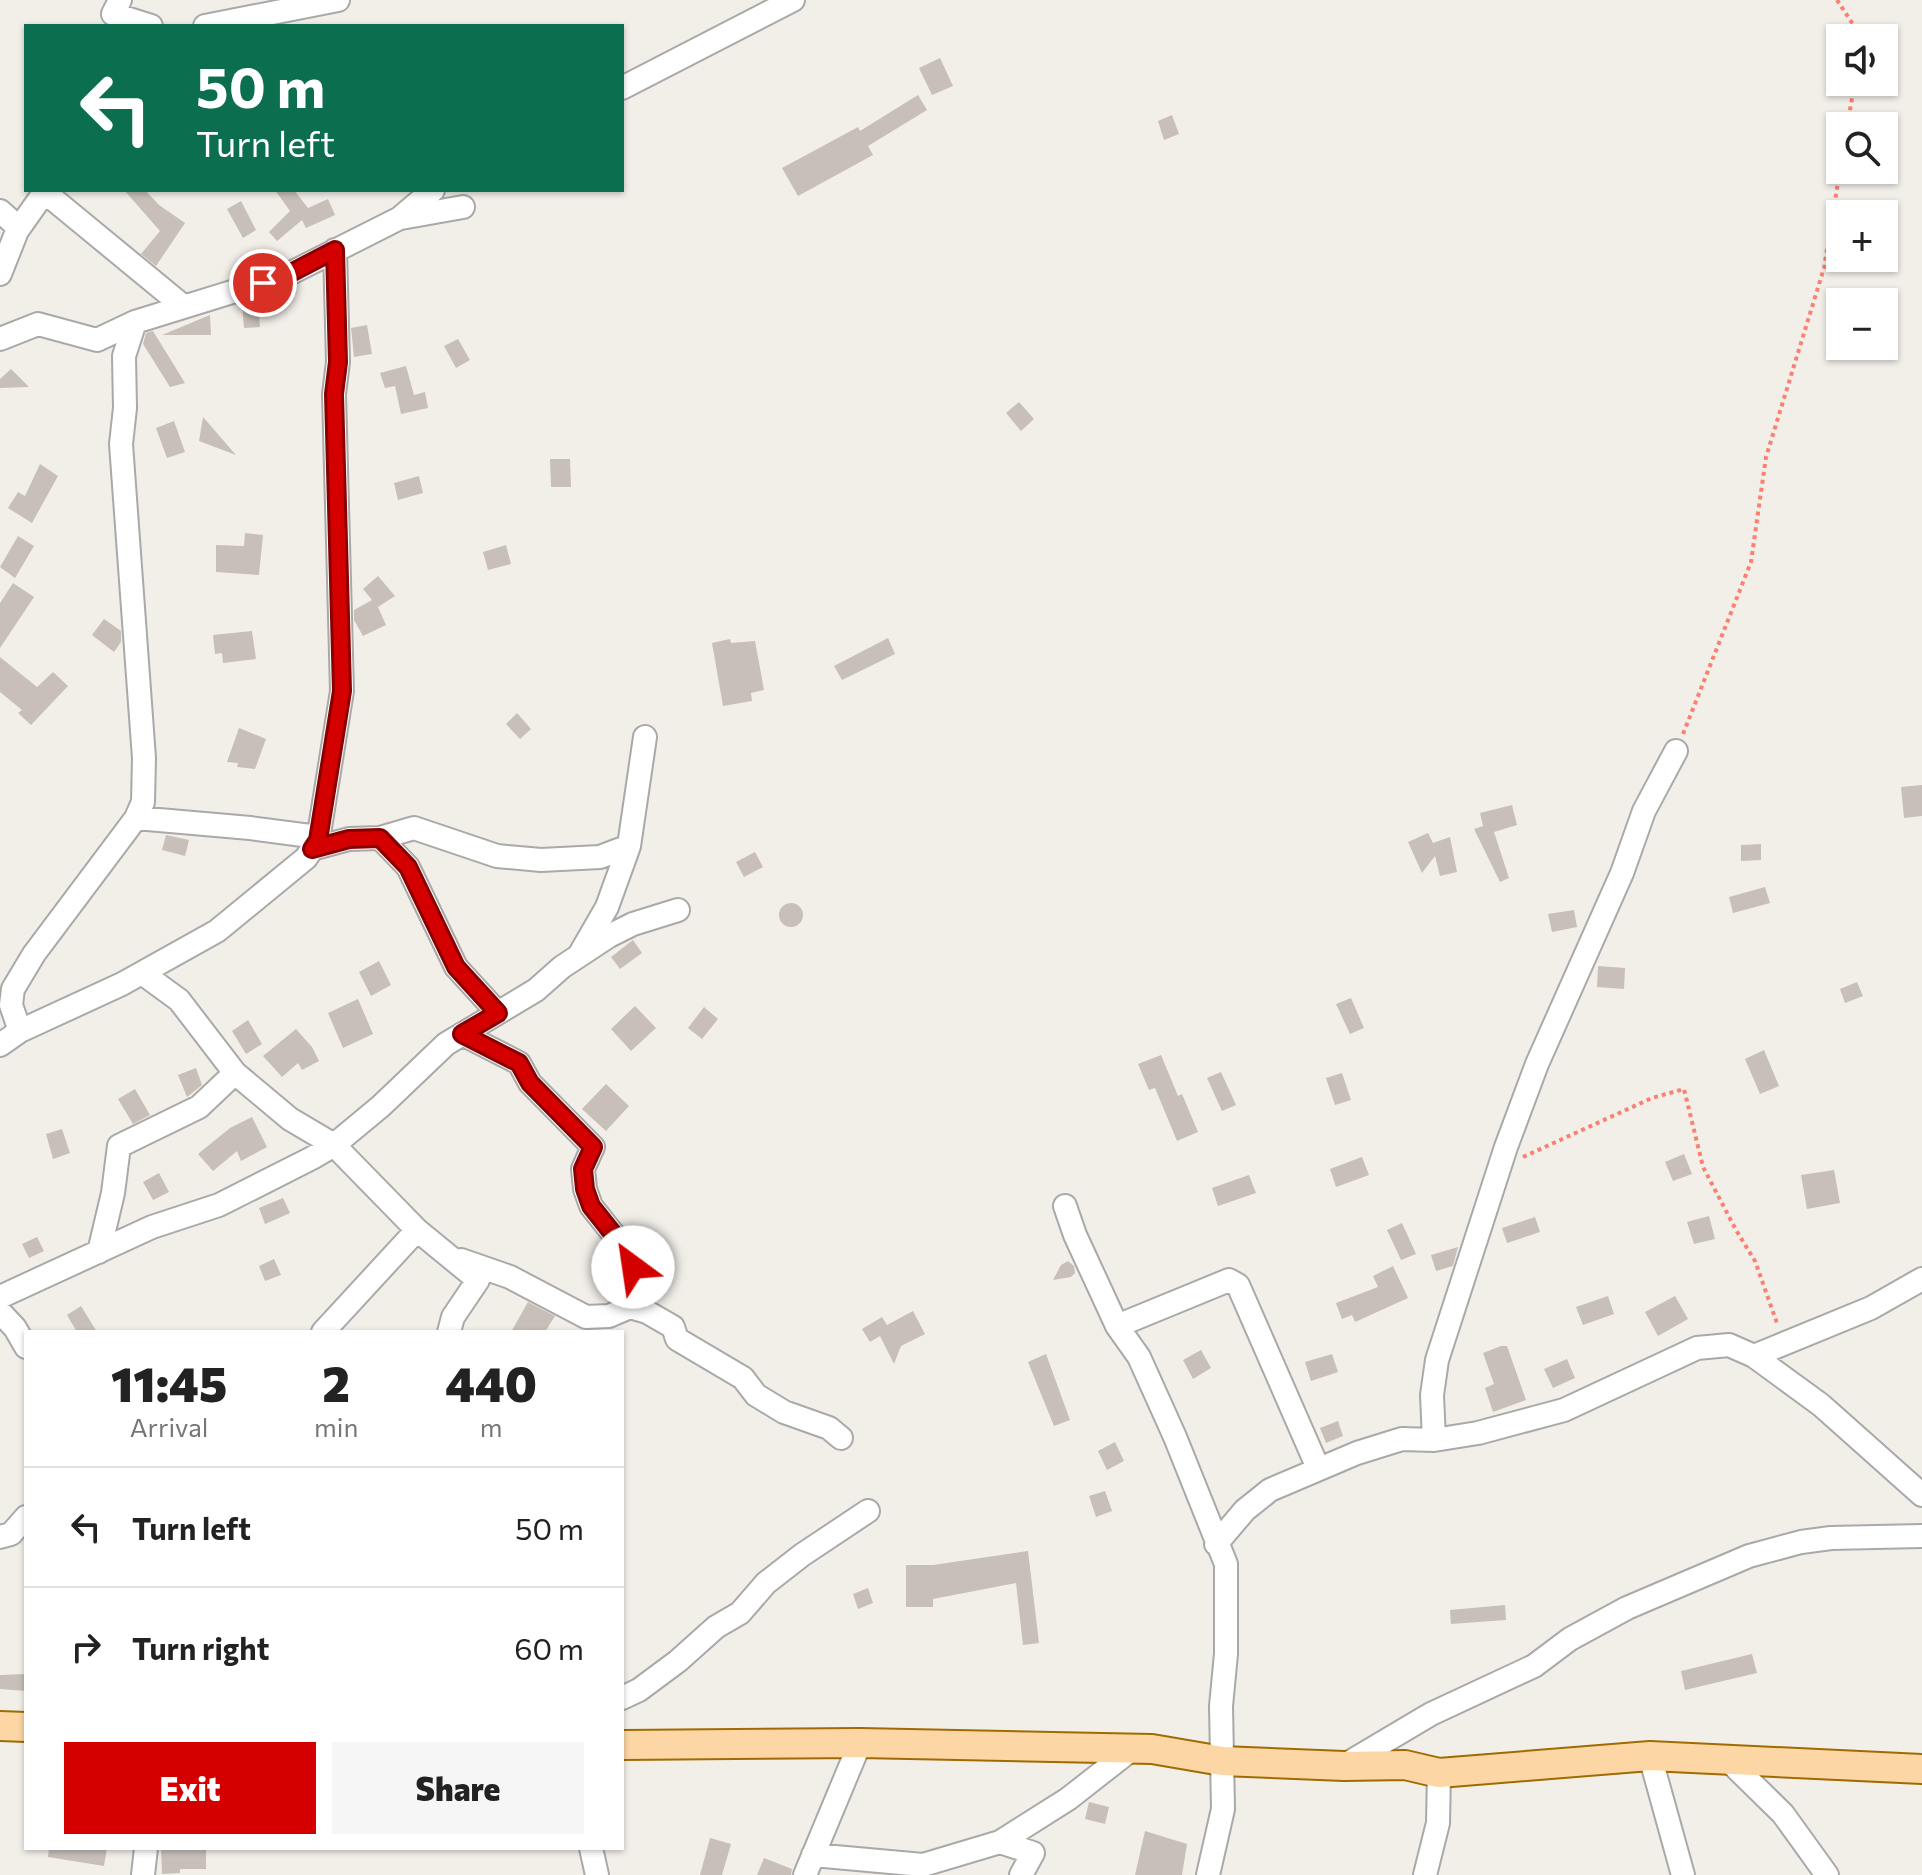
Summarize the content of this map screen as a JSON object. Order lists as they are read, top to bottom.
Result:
{
  "page": {
    "map_buttons": ["+", "−"],
    "turn": ["50 m", "Turn left"],
    "eta": [
      "11:45",
      "Arrival",
      "2",
      "min",
      "440",
      "m"
    ],
    "list": [
      {
        "name": "Turn left",
        "value": "50 m"
      },
      {
        "name": "Turn right",
        "value": "60 m"
      }
    ],
    "buttons": ["Exit", "Share"]
  }
}
